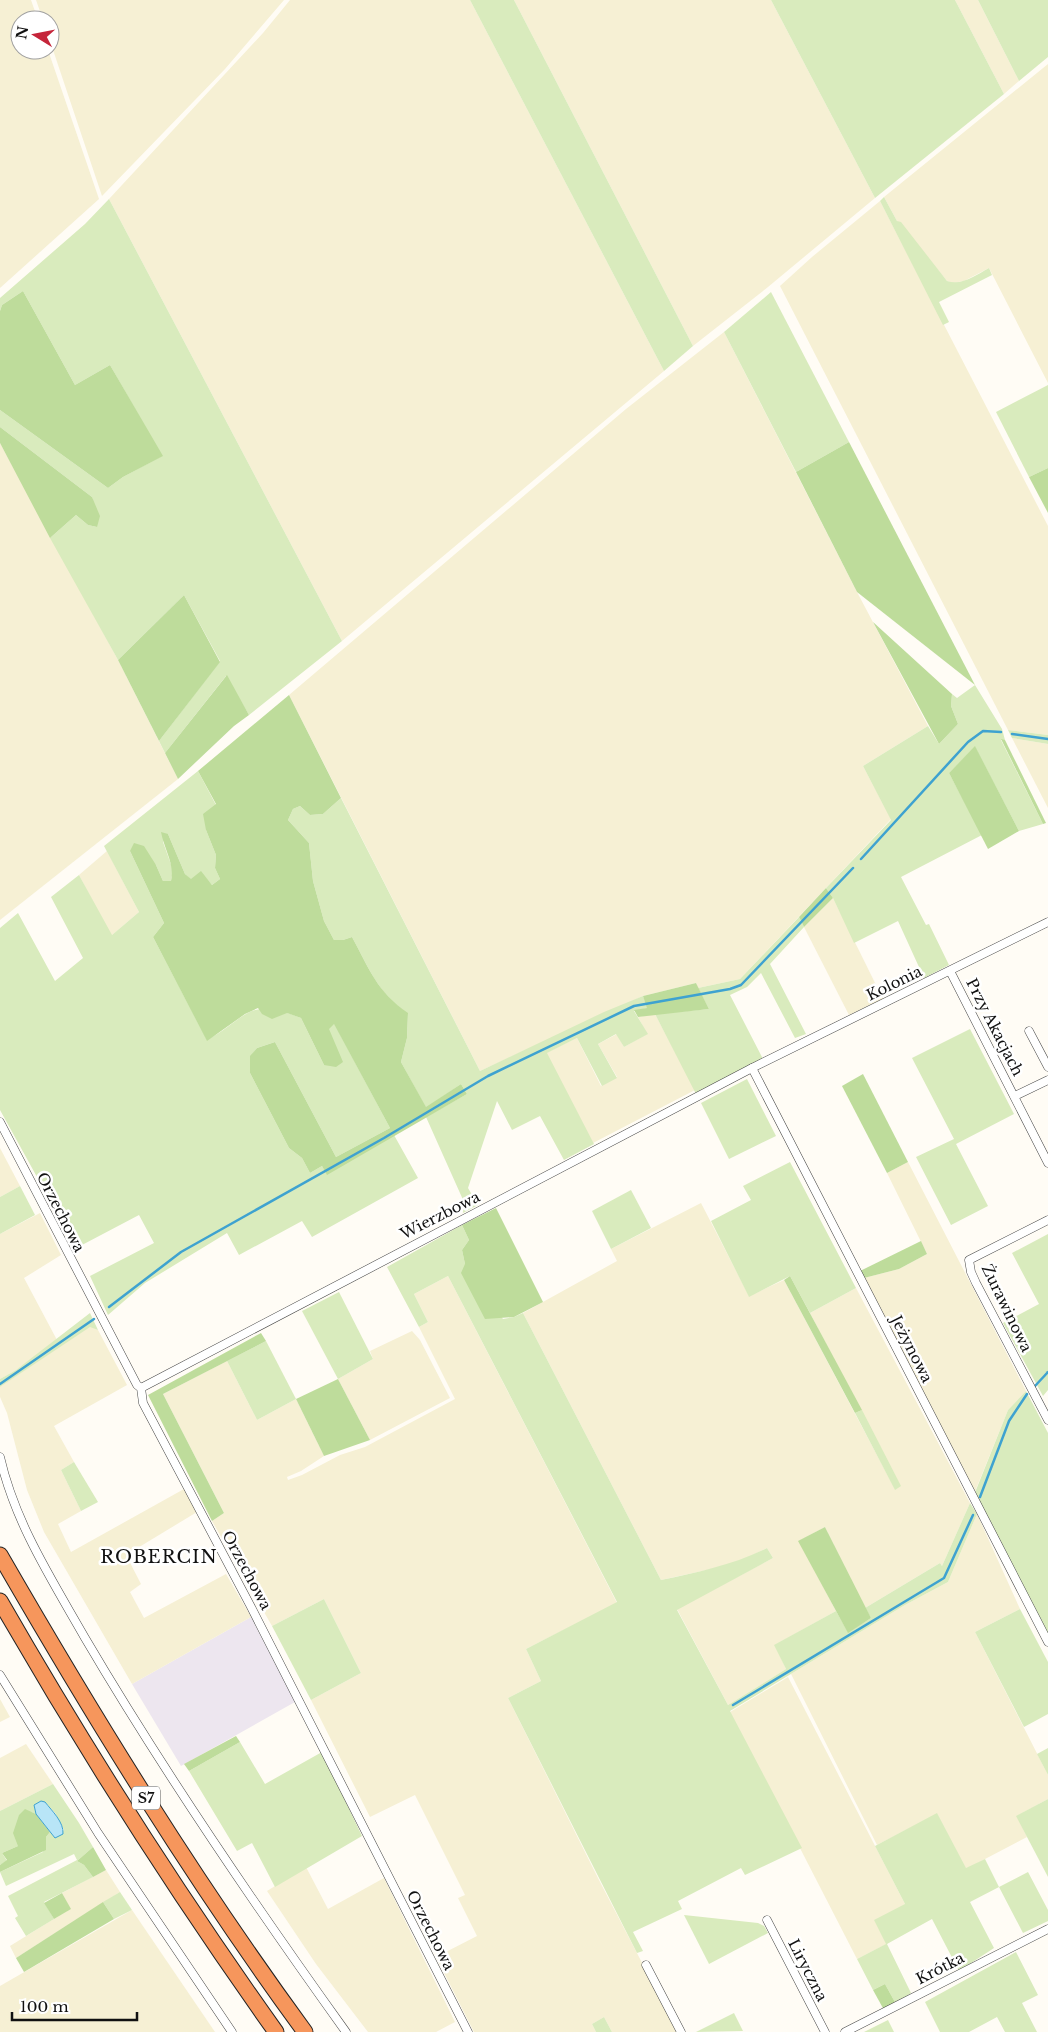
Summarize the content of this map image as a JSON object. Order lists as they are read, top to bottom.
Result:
{
  "streets": {
    "highway": ["S7"],
    "street": [
      "Kolonia",
      "Przy Akacjach",
      "Orzechowa",
      "Wierzbowa",
      "Żurawinowa",
      "Jeżynowa",
      "Krótka",
      "Liryczna"
    ]
  },
  "crossings": [
    ["Kolonia", "Przy Akacjach"],
    ["Kolonia", "Wierzbowa"],
    ["Kolonia", "Jeżynowa"],
    ["Orzechowa", "Wierzbowa"],
    ["Wierzbowa", "Jeżynowa"]
  ],
  "districts": ["ROBERCIN"],
  "scale_bar": "100 m",
  "north": "left"
}
